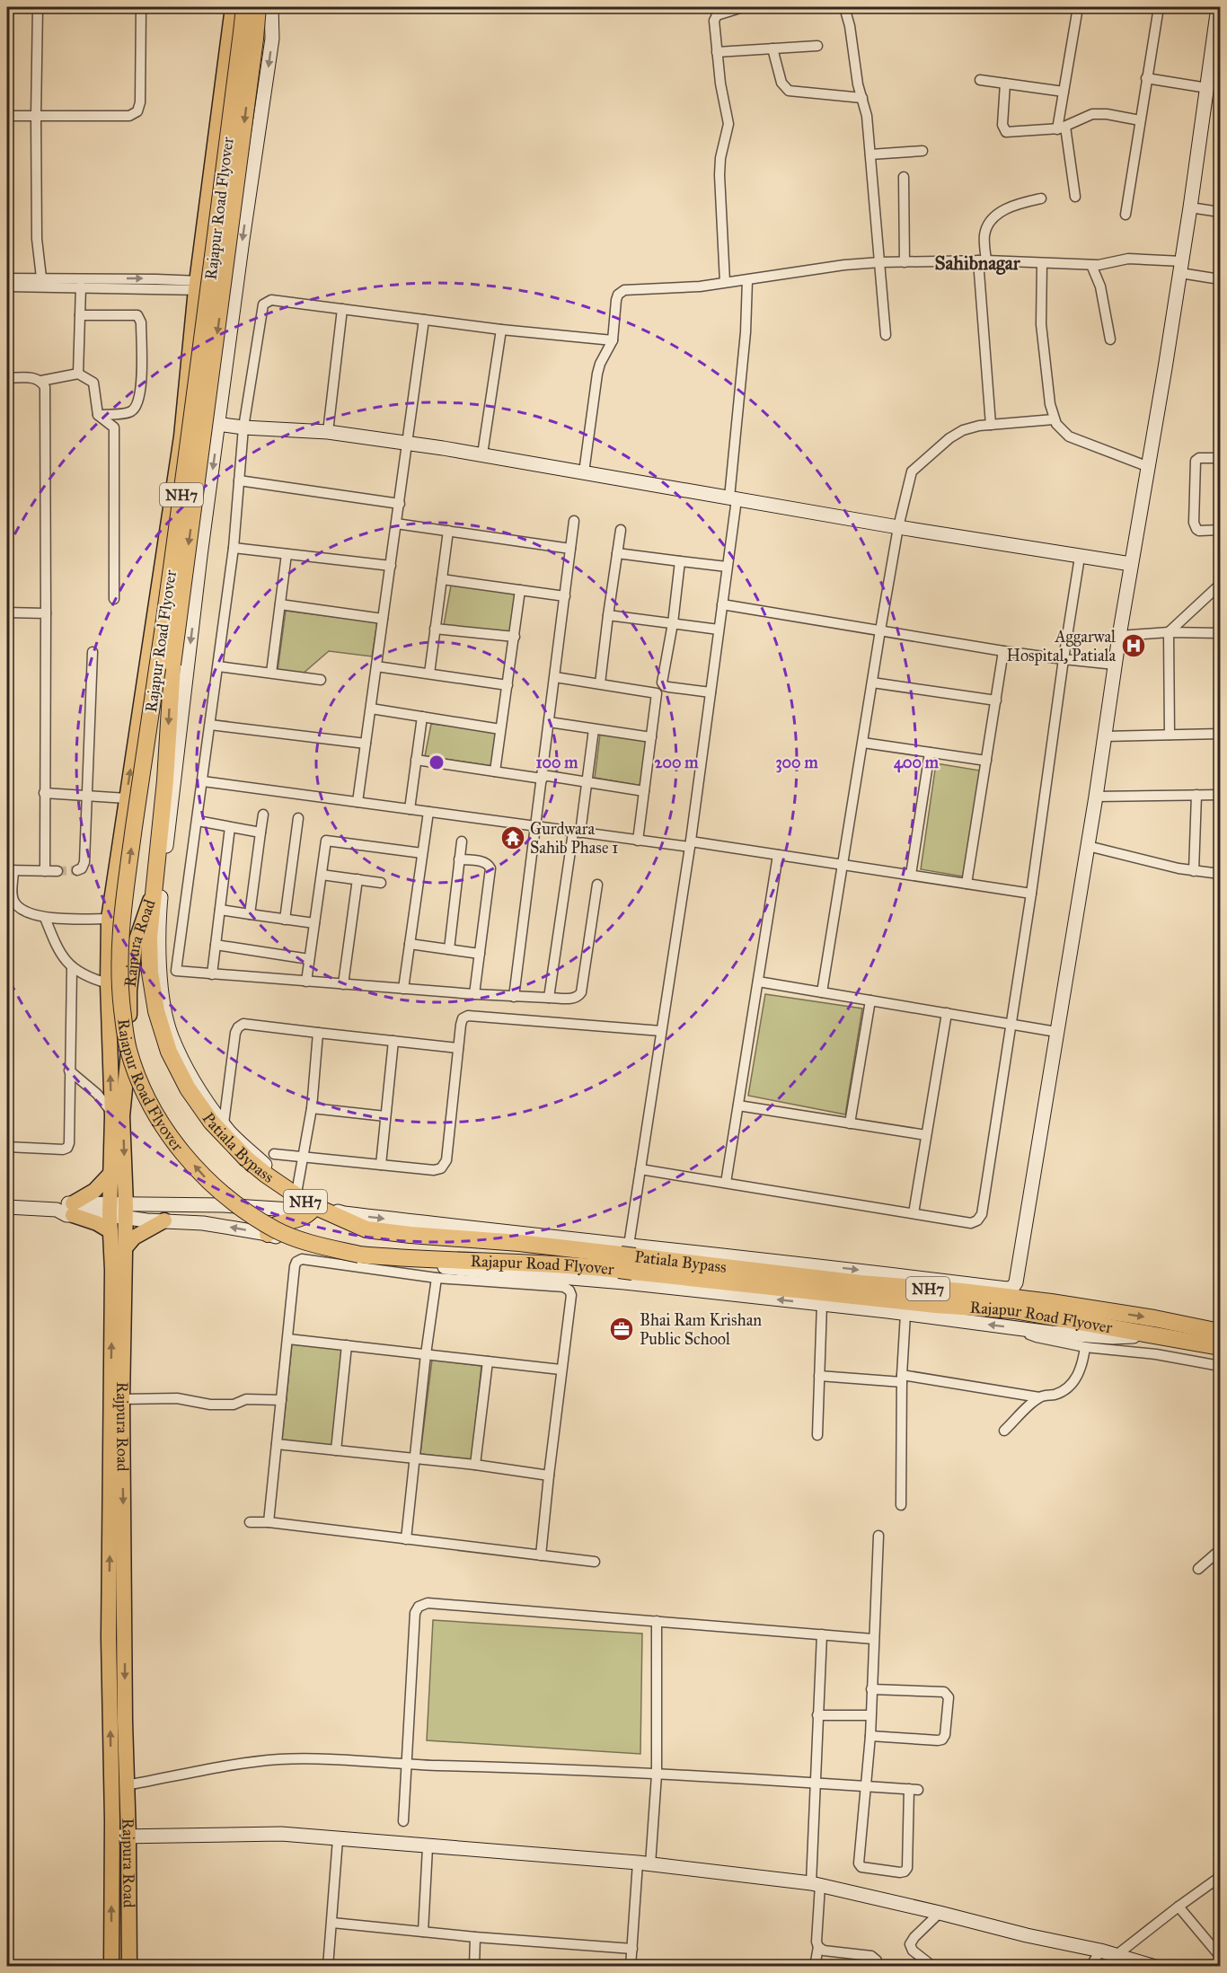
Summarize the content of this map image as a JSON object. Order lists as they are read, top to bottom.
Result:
{
  "streets": {
    "highway": [
      "Rajapur Road Flyover",
      "NH7",
      "Rajpura Road",
      "Patiala Bypass"
    ]
  },
  "crossings": [
    ["Rajapur Road Flyover", "NH7"],
    ["Rajapur Road Flyover", "Rajpura Road"],
    ["Rajapur Road Flyover", "Patiala Bypass"],
    ["Rajpura Road", "Patiala Bypass"]
  ],
  "one_way": ["Patiala Bypass"],
  "districts": ["Sahibnagar"],
  "places": {
    "hospital": ["Aggarwal Hospital, Patiala"],
    "temple": ["Gurdwara Sahib Phase 1"],
    "office": ["Bhai Ram Krishan Public School"]
  },
  "rings": [
    "100 m",
    "200 m",
    "300 m",
    "400 m"
  ]
}
